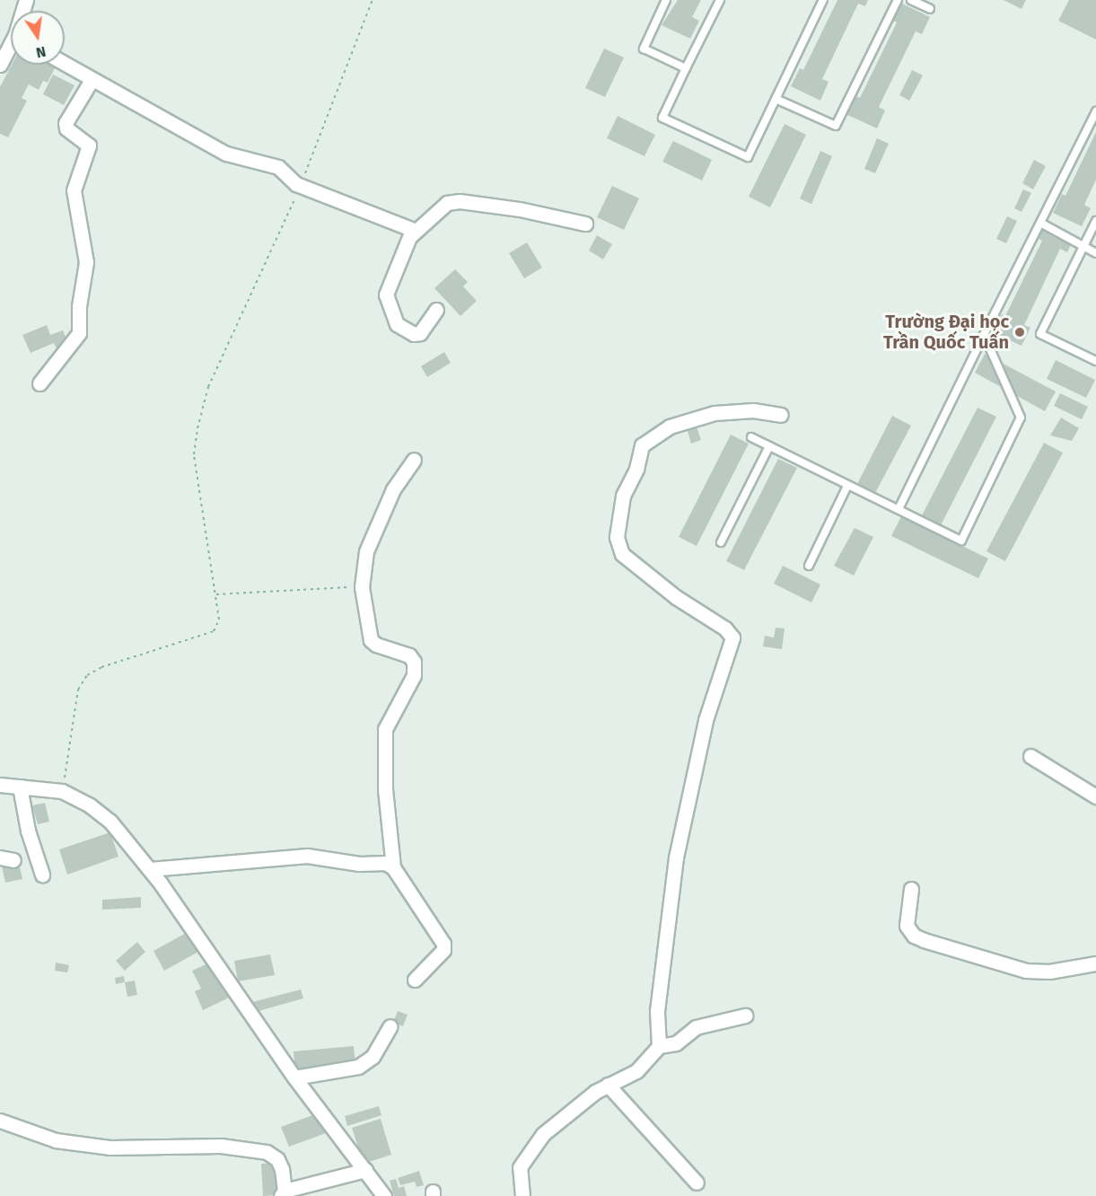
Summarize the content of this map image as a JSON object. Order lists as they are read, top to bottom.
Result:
{
  "places": ["Trường Đại học Trần Quốc Tuấn"],
  "north": "bottom"
}
